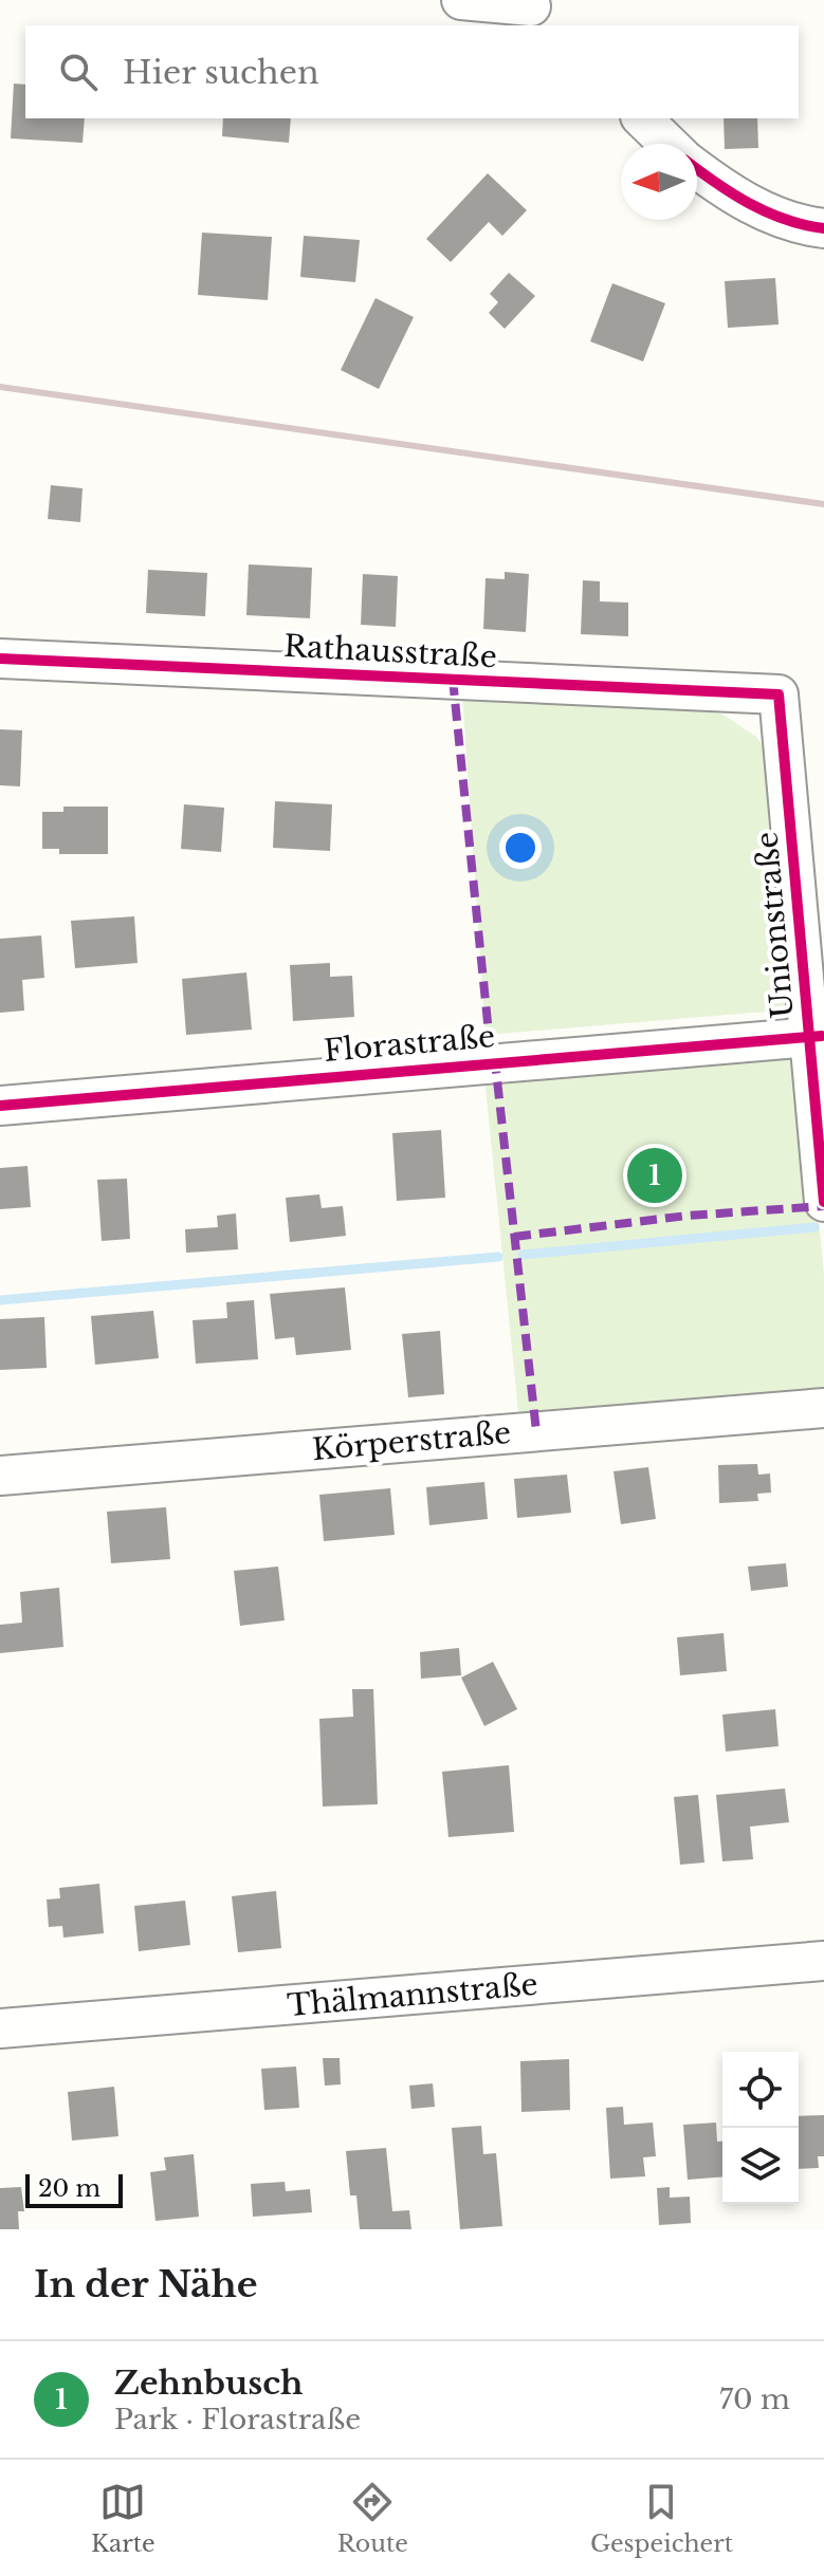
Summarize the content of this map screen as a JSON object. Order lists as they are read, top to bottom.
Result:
{
  "streets": {
    "street": [
      "Rathausstraße",
      "Unionstraße",
      "Florastraße",
      "Körperstraße",
      "Thälmannstraße"
    ]
  },
  "crossings": [
    ["Rathausstraße", "Unionstraße"],
    ["Unionstraße", "Florastraße"]
  ],
  "scale_bar": "20 m",
  "north": "left",
  "page": {
    "search": "Hier suchen",
    "pins": "1",
    "scale": "20 m",
    "heading": "In der Nähe",
    "list": [
      {
        "mark": "1",
        "name": "Zehnbusch",
        "note": "Park · Florastraße",
        "value": "70 m"
      }
    ],
    "nav": ["Karte", "Route", "Gespeichert"]
  }
}
